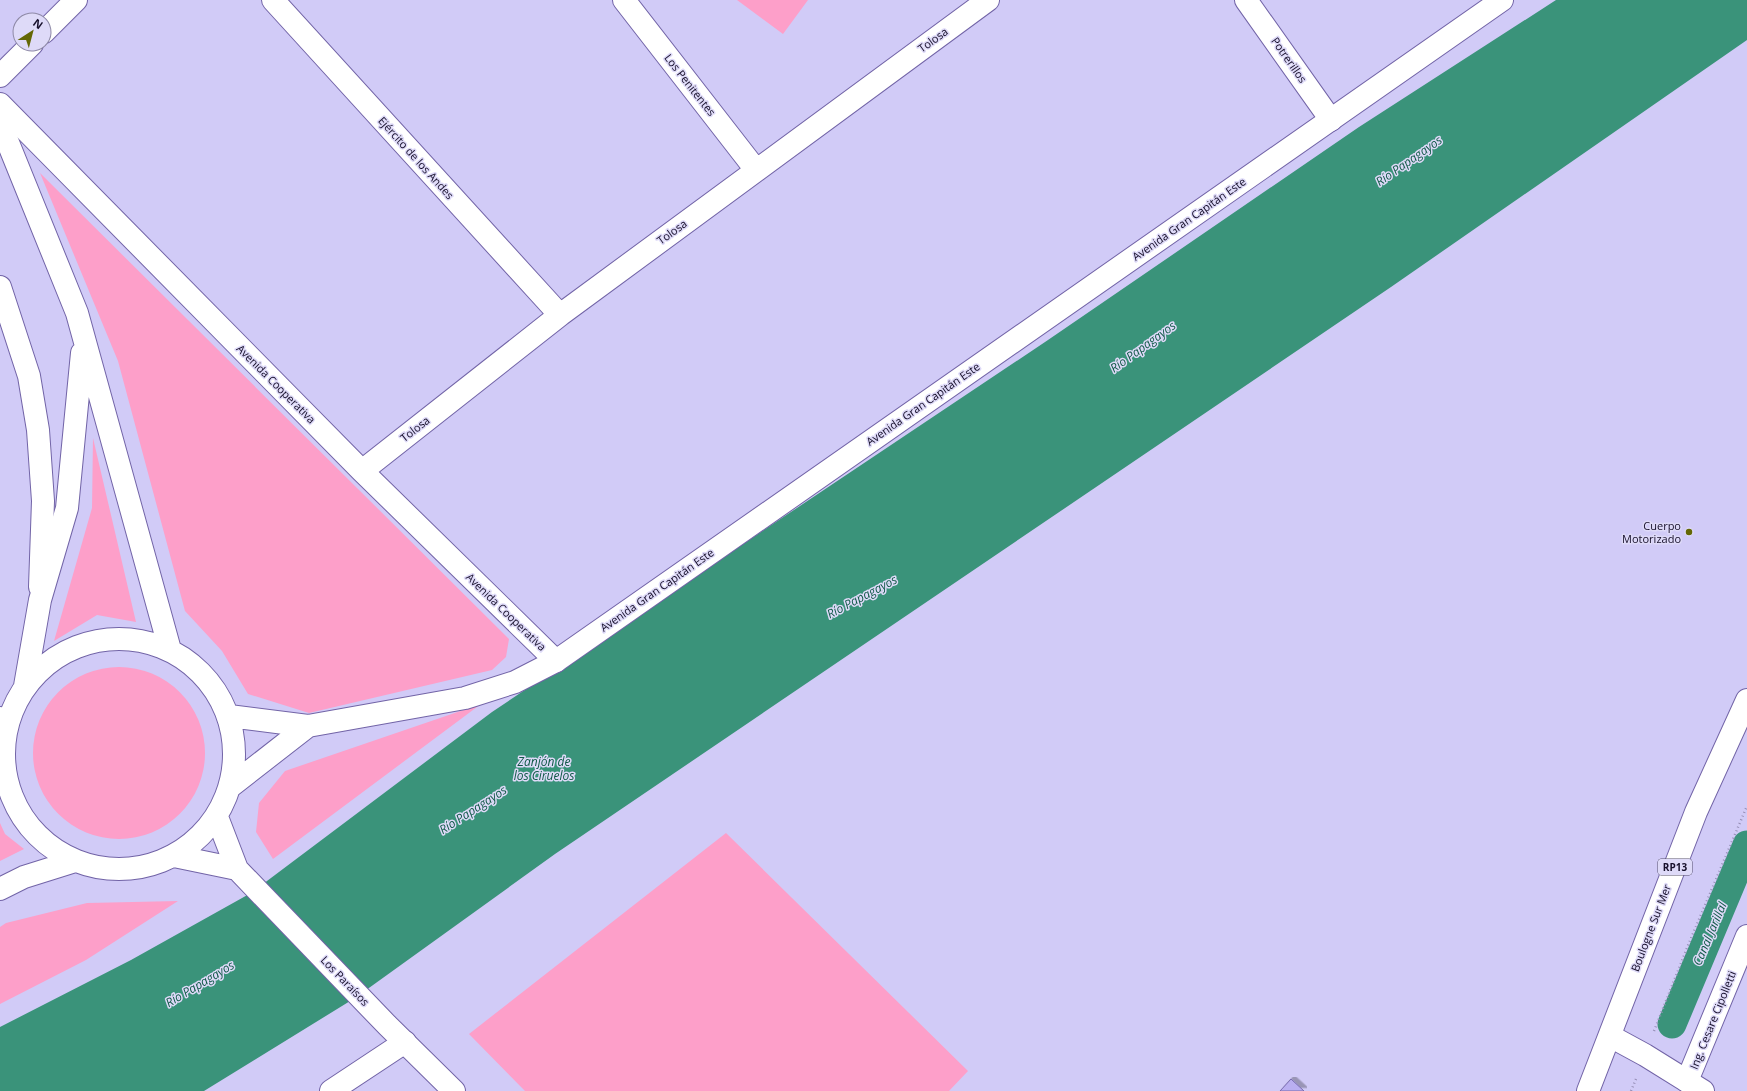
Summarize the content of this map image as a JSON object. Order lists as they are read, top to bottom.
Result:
{
  "streets": {
    "street": [
      "Tolosa",
      "Potrerillos",
      "Los Penitentes",
      "Ejército de los Andes",
      "Avenida Gran Capitán Este",
      "Avenida Cooperativa",
      "RP13",
      "Boulogne Sur Mer",
      "Los Paraísos",
      "Ing. Cesare Cipolletti"
    ]
  },
  "crossings": [
    ["Tolosa", "Los Penitentes"],
    ["Tolosa", "Ejército de los Andes"],
    ["Tolosa", "Avenida Cooperativa"],
    ["Potrerillos", "Avenida Gran Capitán Este"],
    ["Avenida Gran Capitán Este", "Avenida Cooperativa"]
  ],
  "water": ["Río Papagayos", "Zanjón de los Ciruelos", "Canal Jarillal"],
  "places": ["Cuerpo Motorizado"],
  "north": "top right"
}
